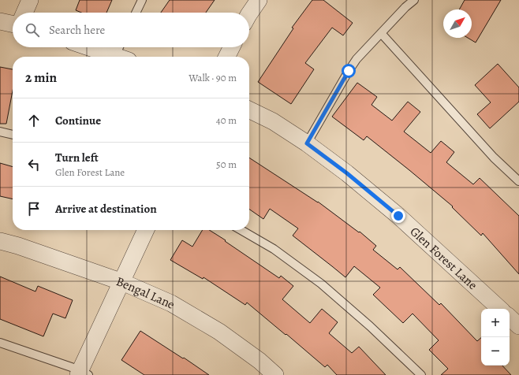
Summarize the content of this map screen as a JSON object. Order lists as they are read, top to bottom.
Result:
{
  "streets": {
    "street": ["Glen Forest Lane", "Bengal Lane"]
  },
  "north": "top right",
  "page": {
    "search": "Search here",
    "heading": ["2 min", "Walk · 90 m"],
    "list": [
      ["Continue", "40 m"],
      ["Turn left", "Glen Forest Lane", "50 m"],
      "Arrive at destination"
    ],
    "map_buttons": ["+", "−"]
  }
}
